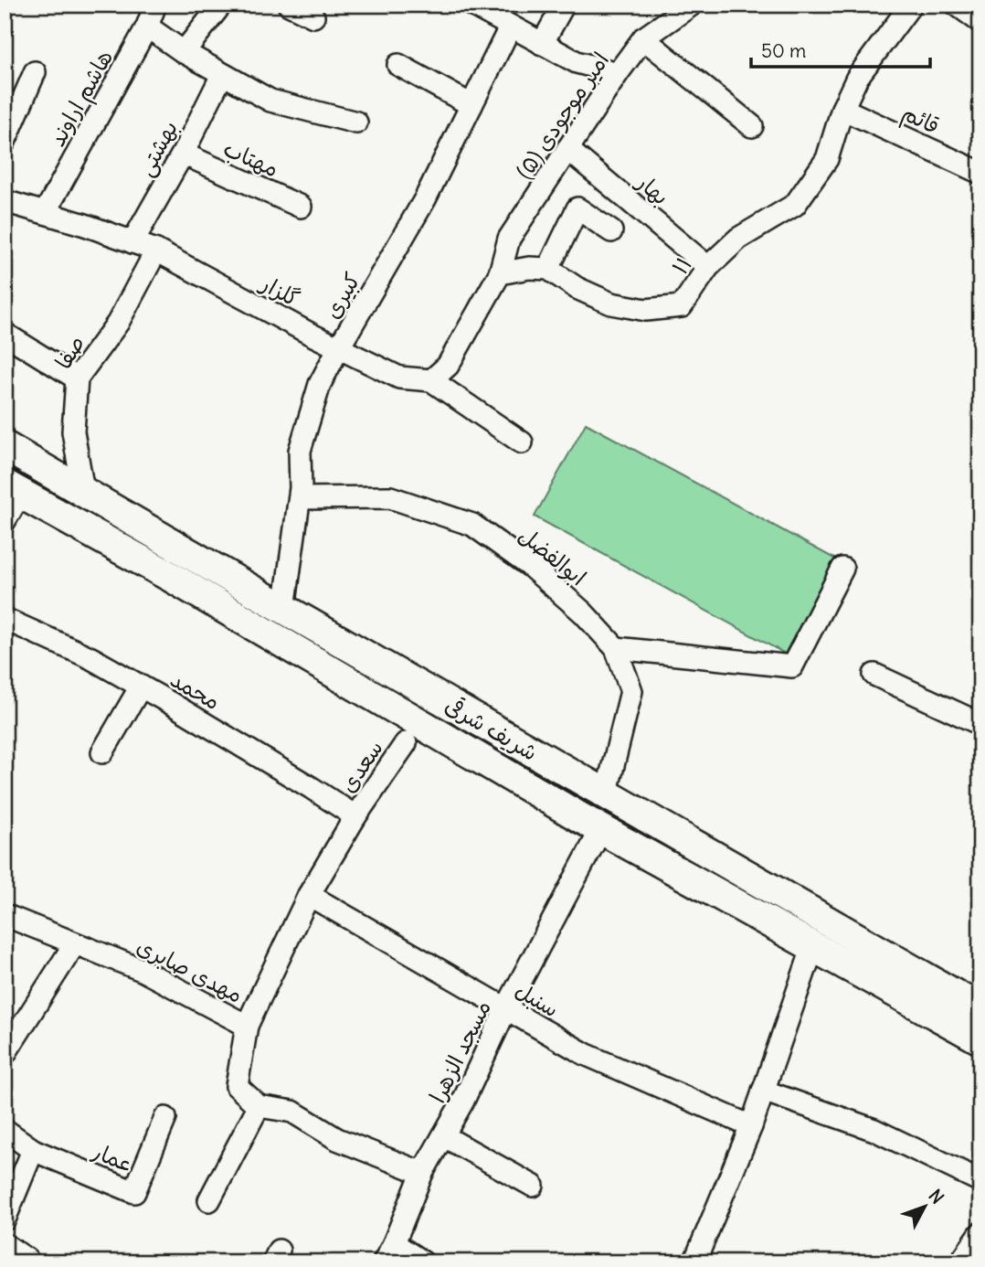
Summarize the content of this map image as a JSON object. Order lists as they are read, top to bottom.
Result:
{
  "streets": {
    "main road": ["شریف شرقی"],
    "street": [
      "هاشم اراوند",
      "امیر موجودی (۵)",
      "قائم",
      "بهشتی",
      "مهتاب",
      "بهار",
      "۱۱",
      "گلزار",
      "کبیری",
      "صفا",
      "ابوالفضل",
      "محمد",
      "سعدی",
      "مهدی صابری",
      "سنبل",
      "مسجد الزهرا",
      "عمار"
    ]
  },
  "crossings": [
    ["هاشم اراوند", "گلزار"],
    ["امیر موجودی (۵)", "بهار"],
    ["قائم", "۱۱"],
    ["بهشتی", "مهتاب"],
    ["بهشتی", "گلزار"],
    ["بهار", "۱۱"],
    ["گلزار", "کبیری"],
    ["گلزار", "صفا"],
    ["کبیری", "ابوالفضل"],
    ["کبیری", "شریف شرقی"],
    ["صفا", "شریف شرقی"],
    ["ابوالفضل", "شریف شرقی"],
    ["محمد", "سعدی"],
    ["شریف شرقی", "سعدی"],
    ["شریف شرقی", "مسجد الزهرا"],
    ["سعدی", "مهدی صابری"],
    ["سعدی", "سنبل"],
    ["سنبل", "مسجد الزهرا"]
  ],
  "scale_bar": "50 m",
  "north": "top right"
}
